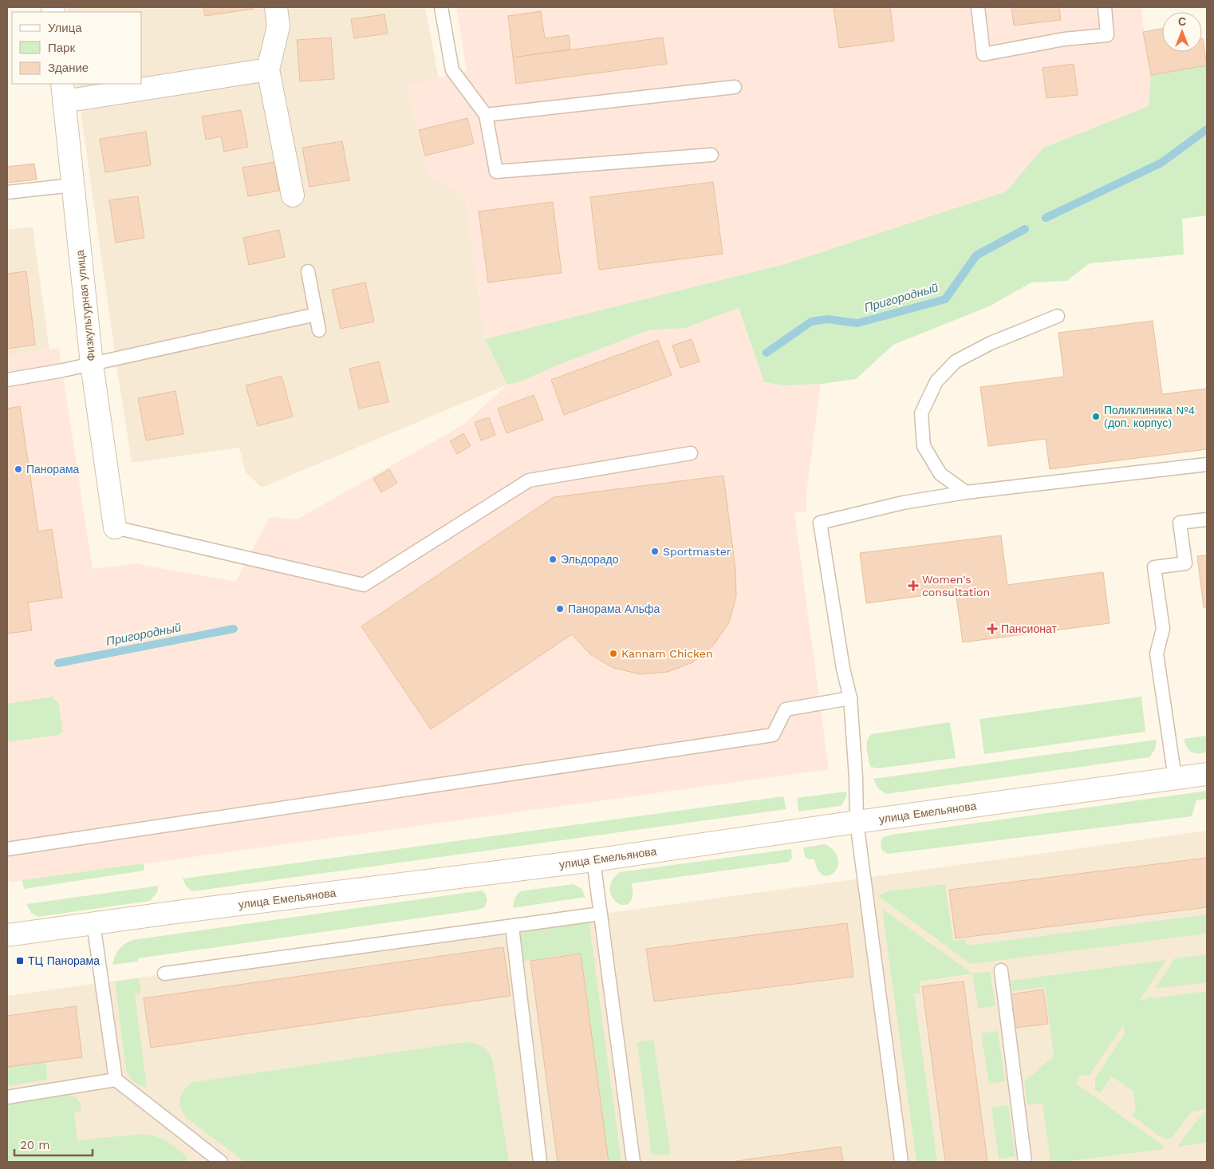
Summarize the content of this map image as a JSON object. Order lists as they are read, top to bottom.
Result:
{
  "streets": {
    "main road": ["Физкультурная улица", "улица Емельянова"]
  },
  "water": ["Пригородный"],
  "places": {
    "other": [
      "Поликлиника №4 (доп. корпус)",
      "Панорама",
      "Sportmaster",
      "Эльдорадо",
      "Панорама Альфа",
      "Kannam Chicken"
    ],
    "health": ["Women's consultation", "Пансионат"],
    "transit": ["ТЦ Панорама"]
  },
  "legend": ["Улица", "Парк", "Здание"],
  "scale_bar": "20 m",
  "north": "top"
}
